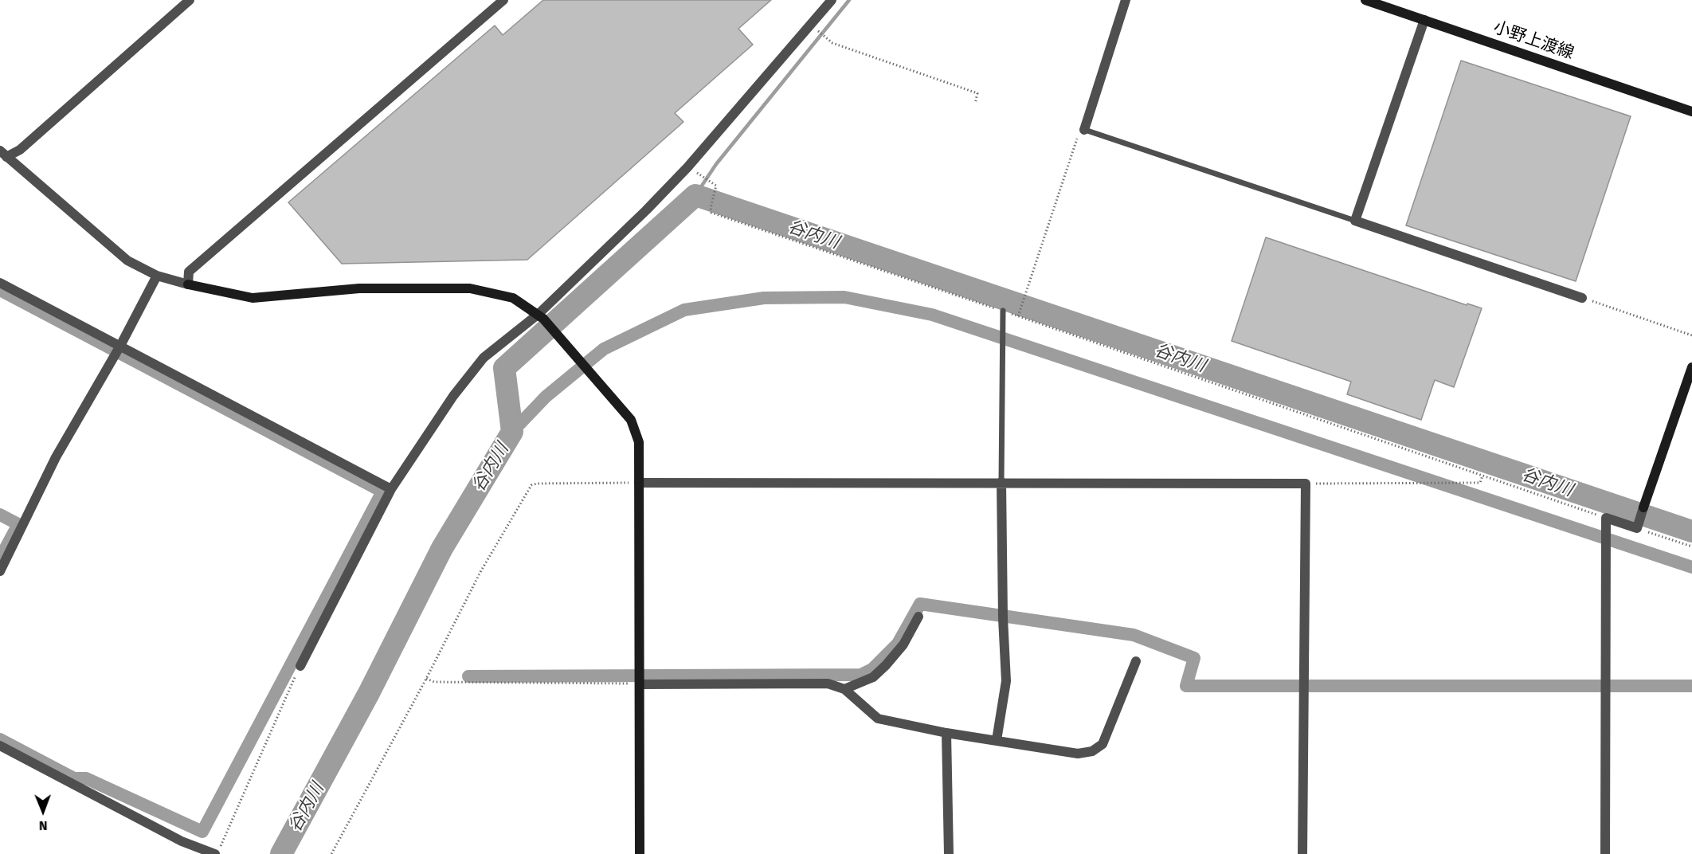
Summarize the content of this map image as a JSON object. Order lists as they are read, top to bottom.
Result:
{
  "streets": {
    "street": ["小野上渡線"]
  },
  "water": ["谷内川"],
  "north": "bottom"
}
